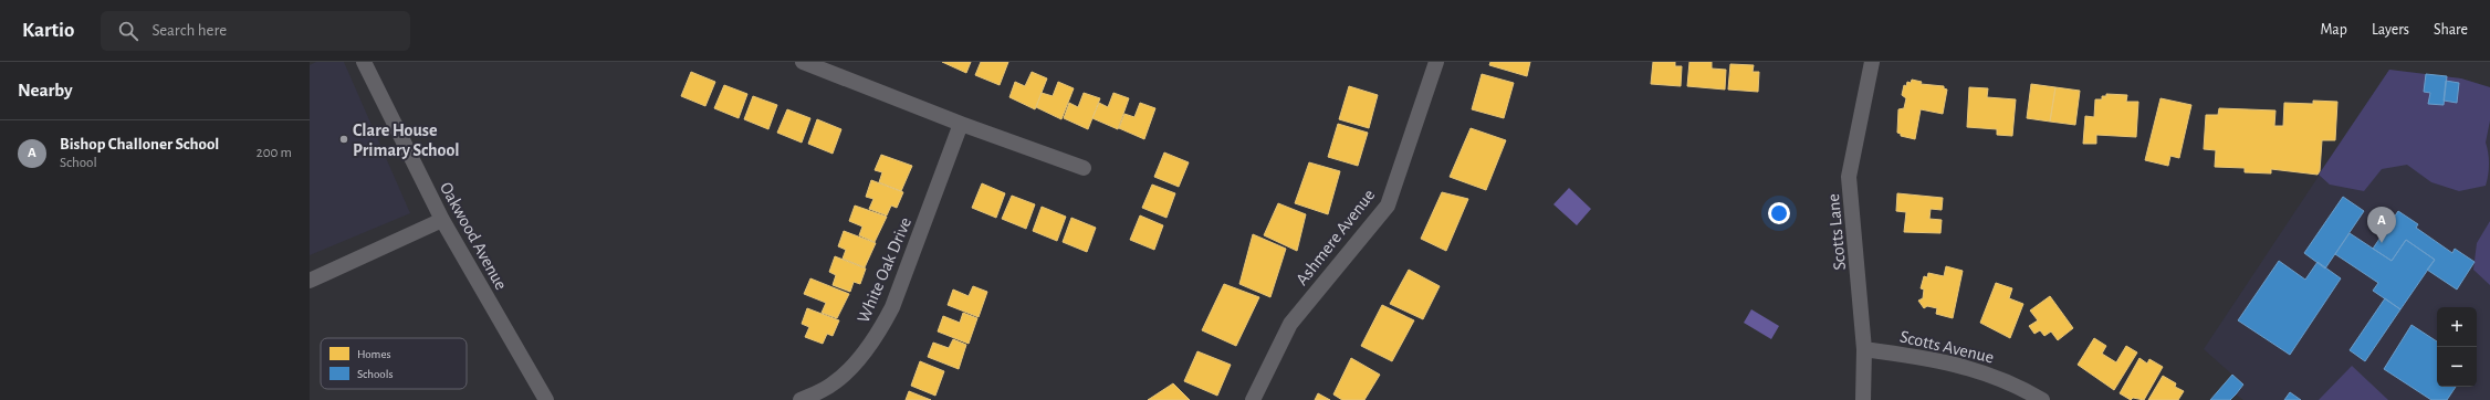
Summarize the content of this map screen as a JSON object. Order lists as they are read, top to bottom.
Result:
{
  "streets": {
    "street": [
      "Scotts Lane",
      "Oakwood Avenue",
      "Ashmere Avenue",
      "White Oak Drive",
      "Scotts Avenue"
    ]
  },
  "crossings": [
    ["Scotts Lane", "Scotts Avenue"]
  ],
  "places": ["Clare House Primary School"],
  "legend": ["Homes", "Schools"],
  "page": {
    "header": "Kartio",
    "search": "Search here",
    "nav": ["Map", "Layers", "Share"],
    "heading": "Nearby",
    "list": [
      {
        "mark": "A",
        "name": "Bishop Challoner School",
        "note": "School",
        "value": "200 m"
      }
    ],
    "pins": "A",
    "map_buttons": ["+", "−"]
  }
}
